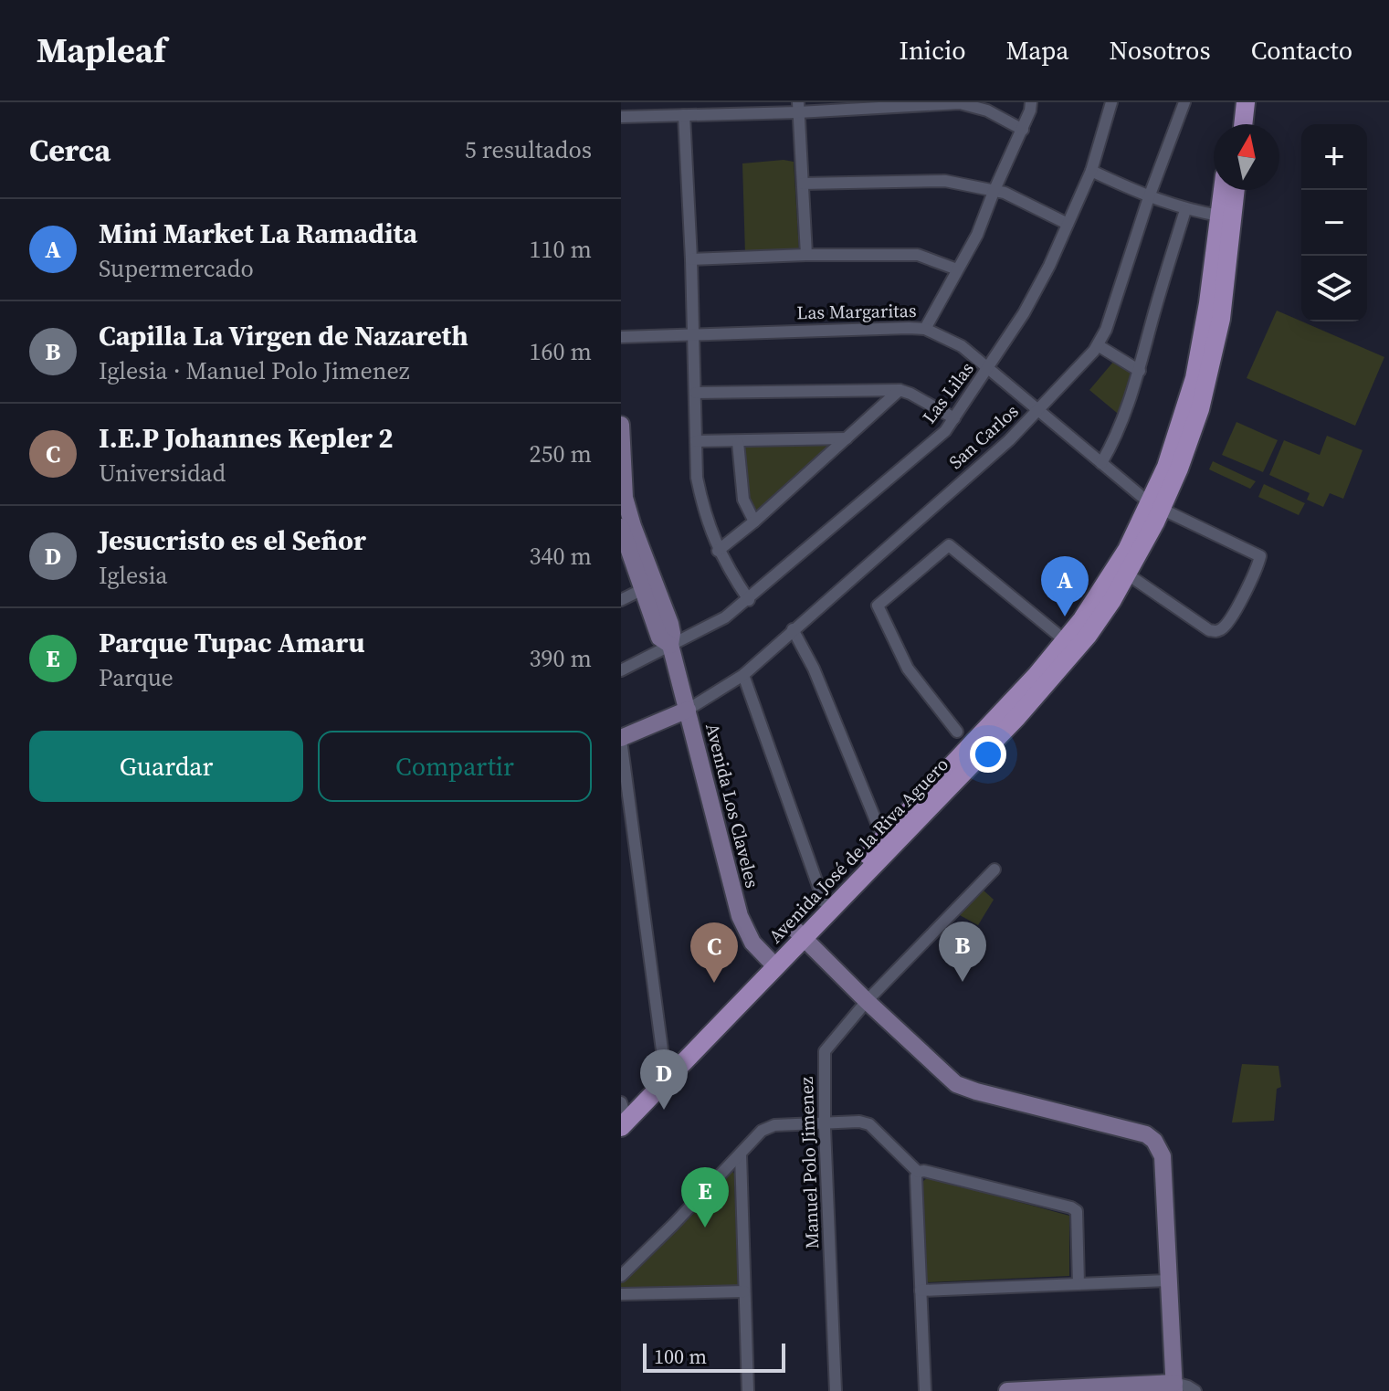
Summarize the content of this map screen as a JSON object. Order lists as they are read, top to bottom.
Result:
{
  "streets": {
    "main road": ["Avenida José de la Riva Aguero"],
    "street": [
      "Las Margaritas",
      "Las Lilas",
      "San Carlos",
      "Avenida Los Claveles",
      "Manuel Polo Jimenez"
    ]
  },
  "crossings": [
    ["Las Margaritas", "Las Lilas"],
    ["Las Margaritas", "San Carlos"],
    ["Las Margaritas", "Avenida José de la Riva Aguero"],
    ["Las Lilas", "Avenida Los Claveles"],
    ["San Carlos", "Avenida Los Claveles"],
    ["Avenida Los Claveles", "Avenida José de la Riva Aguero"]
  ],
  "scale_bar": "100 m",
  "north": "top",
  "page": {
    "header": "Mapleaf",
    "nav": [
      "Inicio",
      "Mapa",
      "Nosotros",
      "Contacto"
    ],
    "heading": ["Cerca", "5 resultados"],
    "map_buttons": ["+", "−"],
    "list": [
      {
        "mark": "A",
        "name": "Mini Market La Ramadita",
        "note": "Supermercado",
        "value": "110 m"
      },
      {
        "mark": "B",
        "name": "Capilla La Virgen de Nazareth",
        "note": "Iglesia · Manuel Polo Jimenez",
        "value": "160 m"
      },
      {
        "mark": "C",
        "name": "I.E.P Johannes Kepler 2",
        "note": "Universidad",
        "value": "250 m"
      },
      {
        "mark": "D",
        "name": "Jesucristo es el Señor",
        "note": "Iglesia",
        "value": "340 m"
      },
      {
        "mark": "E",
        "name": "Parque Tupac Amaru",
        "note": "Parque",
        "value": "390 m"
      }
    ],
    "pins": [
      "A",
      "B",
      "C",
      "D",
      "E"
    ],
    "buttons": ["Guardar", "Compartir"],
    "scale": "100 m"
  }
}
